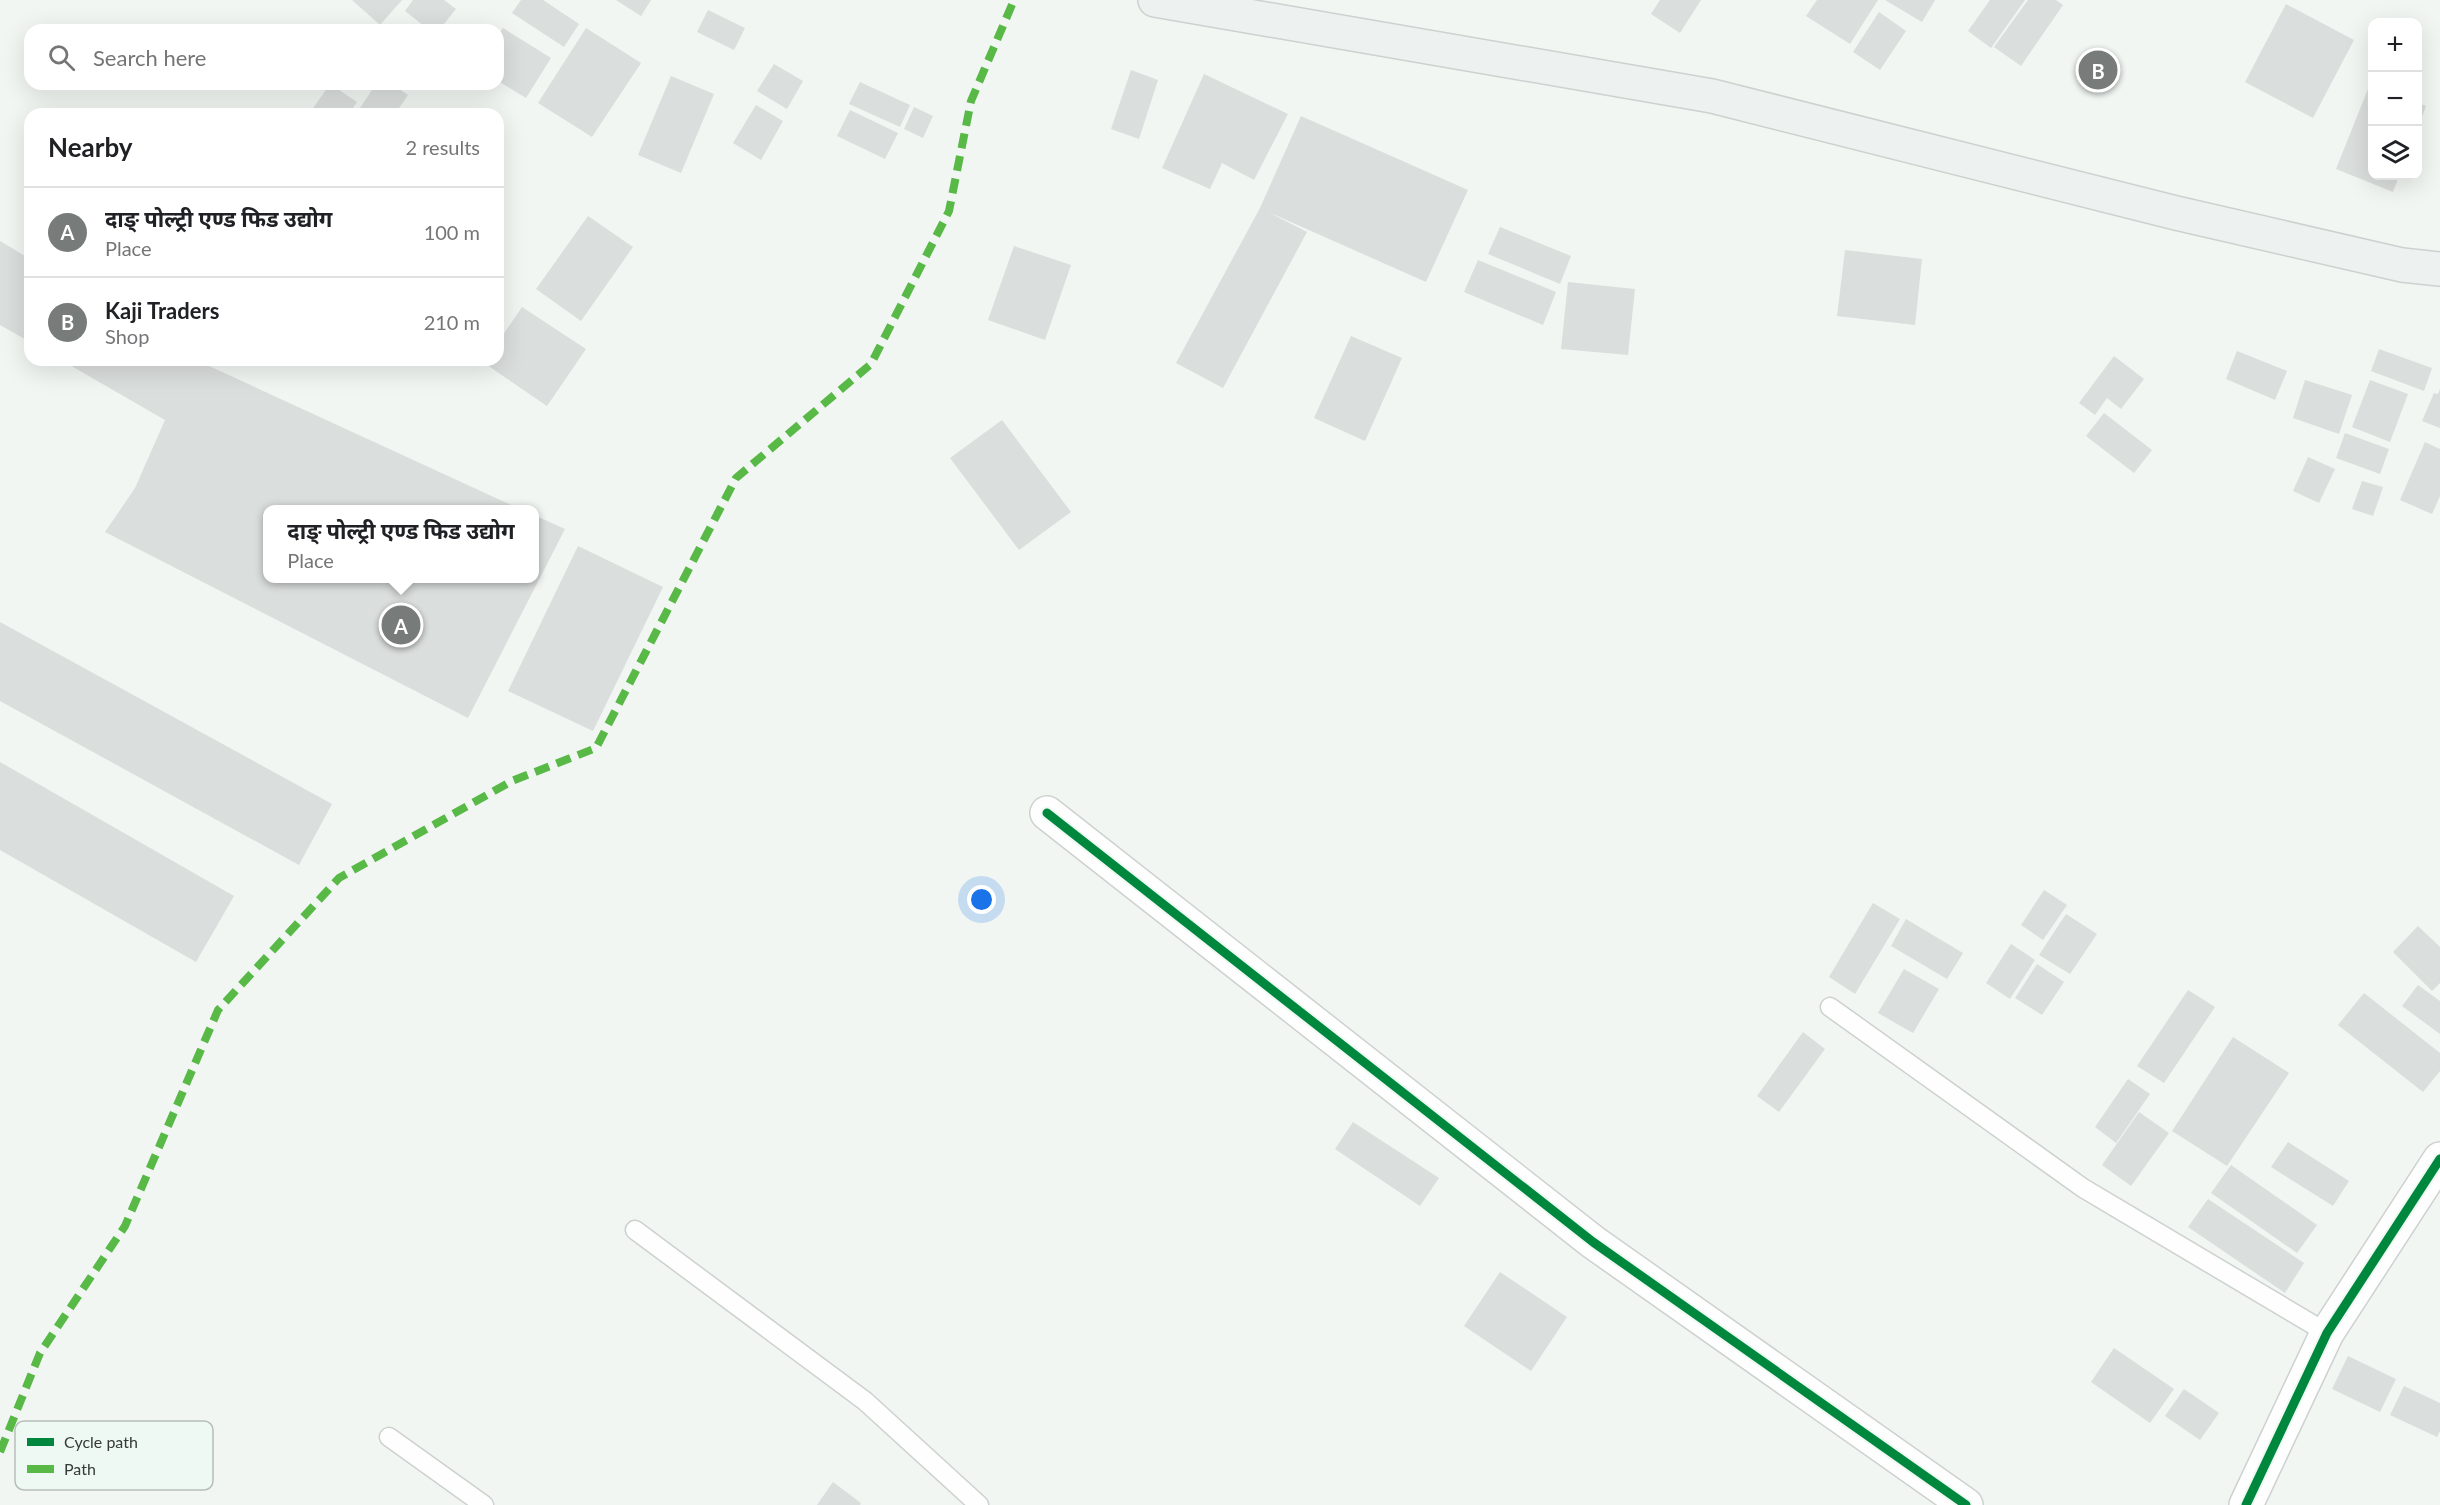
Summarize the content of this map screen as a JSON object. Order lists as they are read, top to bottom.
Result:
{
  "legend": ["Cycle path", "Path"],
  "page": {
    "map_buttons": ["+", "−"],
    "search": "Search here",
    "pins": ["B", "A"],
    "heading": ["Nearby", "2 results"],
    "list": [
      {
        "mark": "A",
        "name": "दाङ् पोल्ट्री एण्ड फिड उद्योग",
        "note": "Place",
        "value": "100 m"
      },
      {
        "mark": "B",
        "name": "Kaji Traders",
        "note": "Shop",
        "value": "210 m"
      }
    ],
    "popup": ["दाङ् पोल्ट्री एण्ड फिड उद्योग", "Place"]
  }
}
